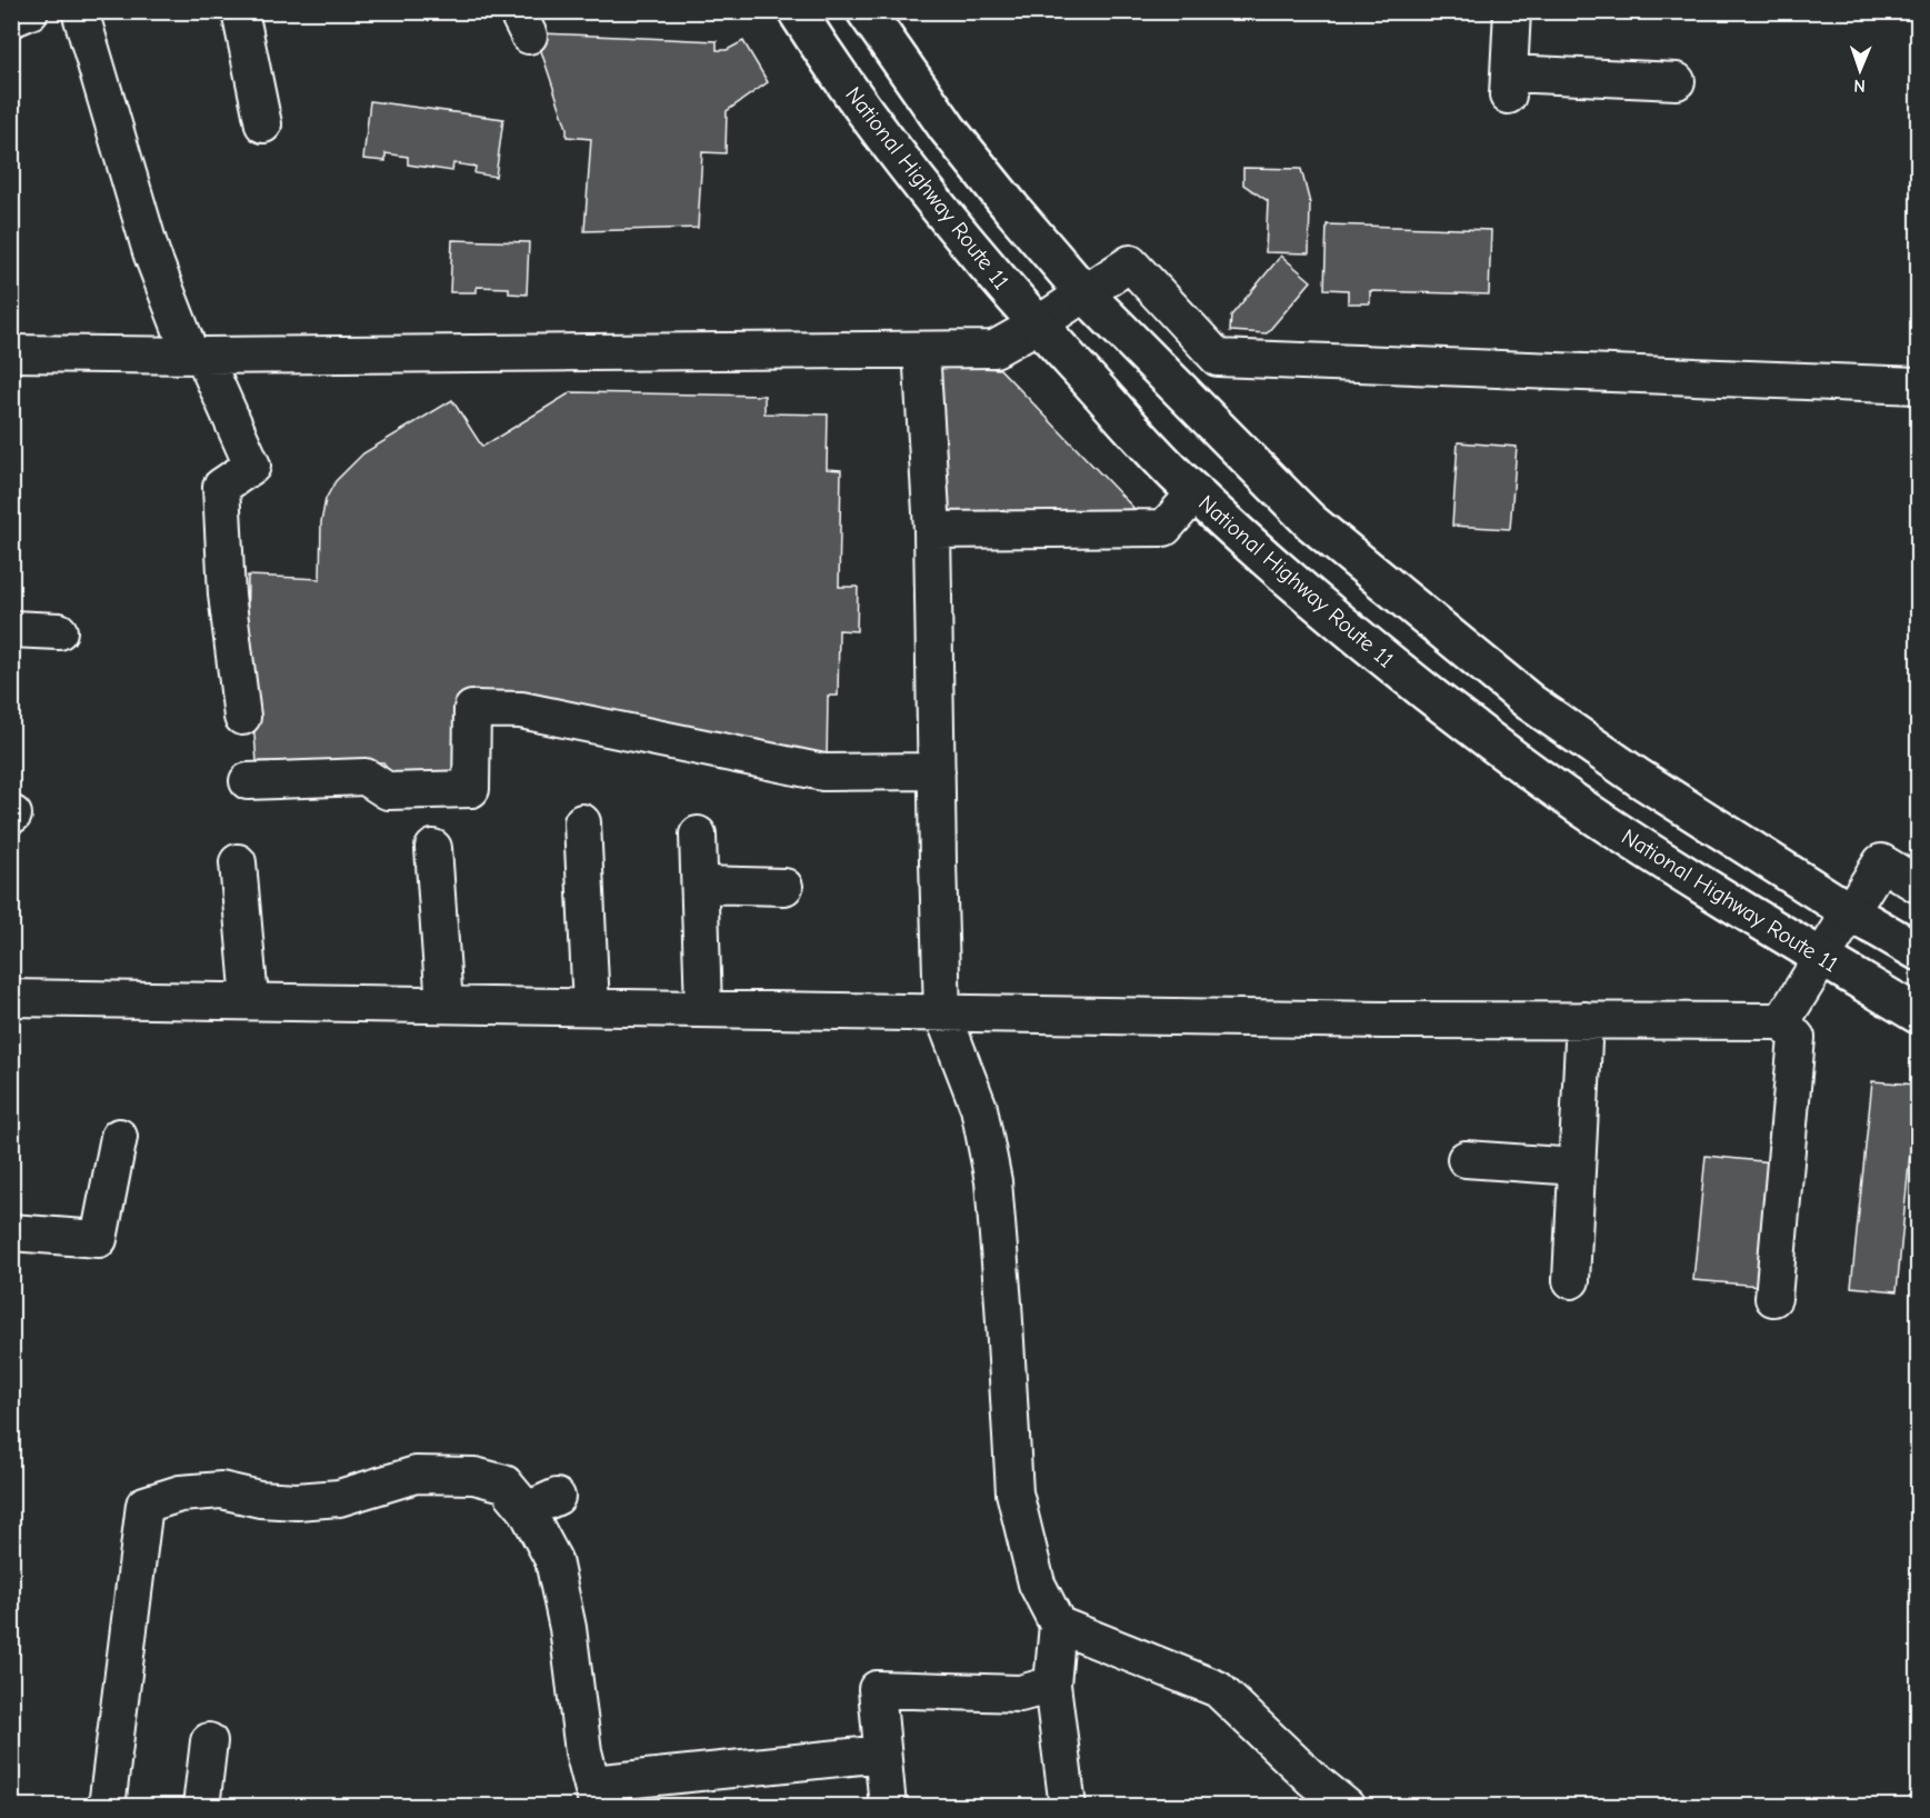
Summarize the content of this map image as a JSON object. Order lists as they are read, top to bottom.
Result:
{
  "streets": {
    "highway": ["National Highway Route 11"]
  },
  "north": "bottom"
}
